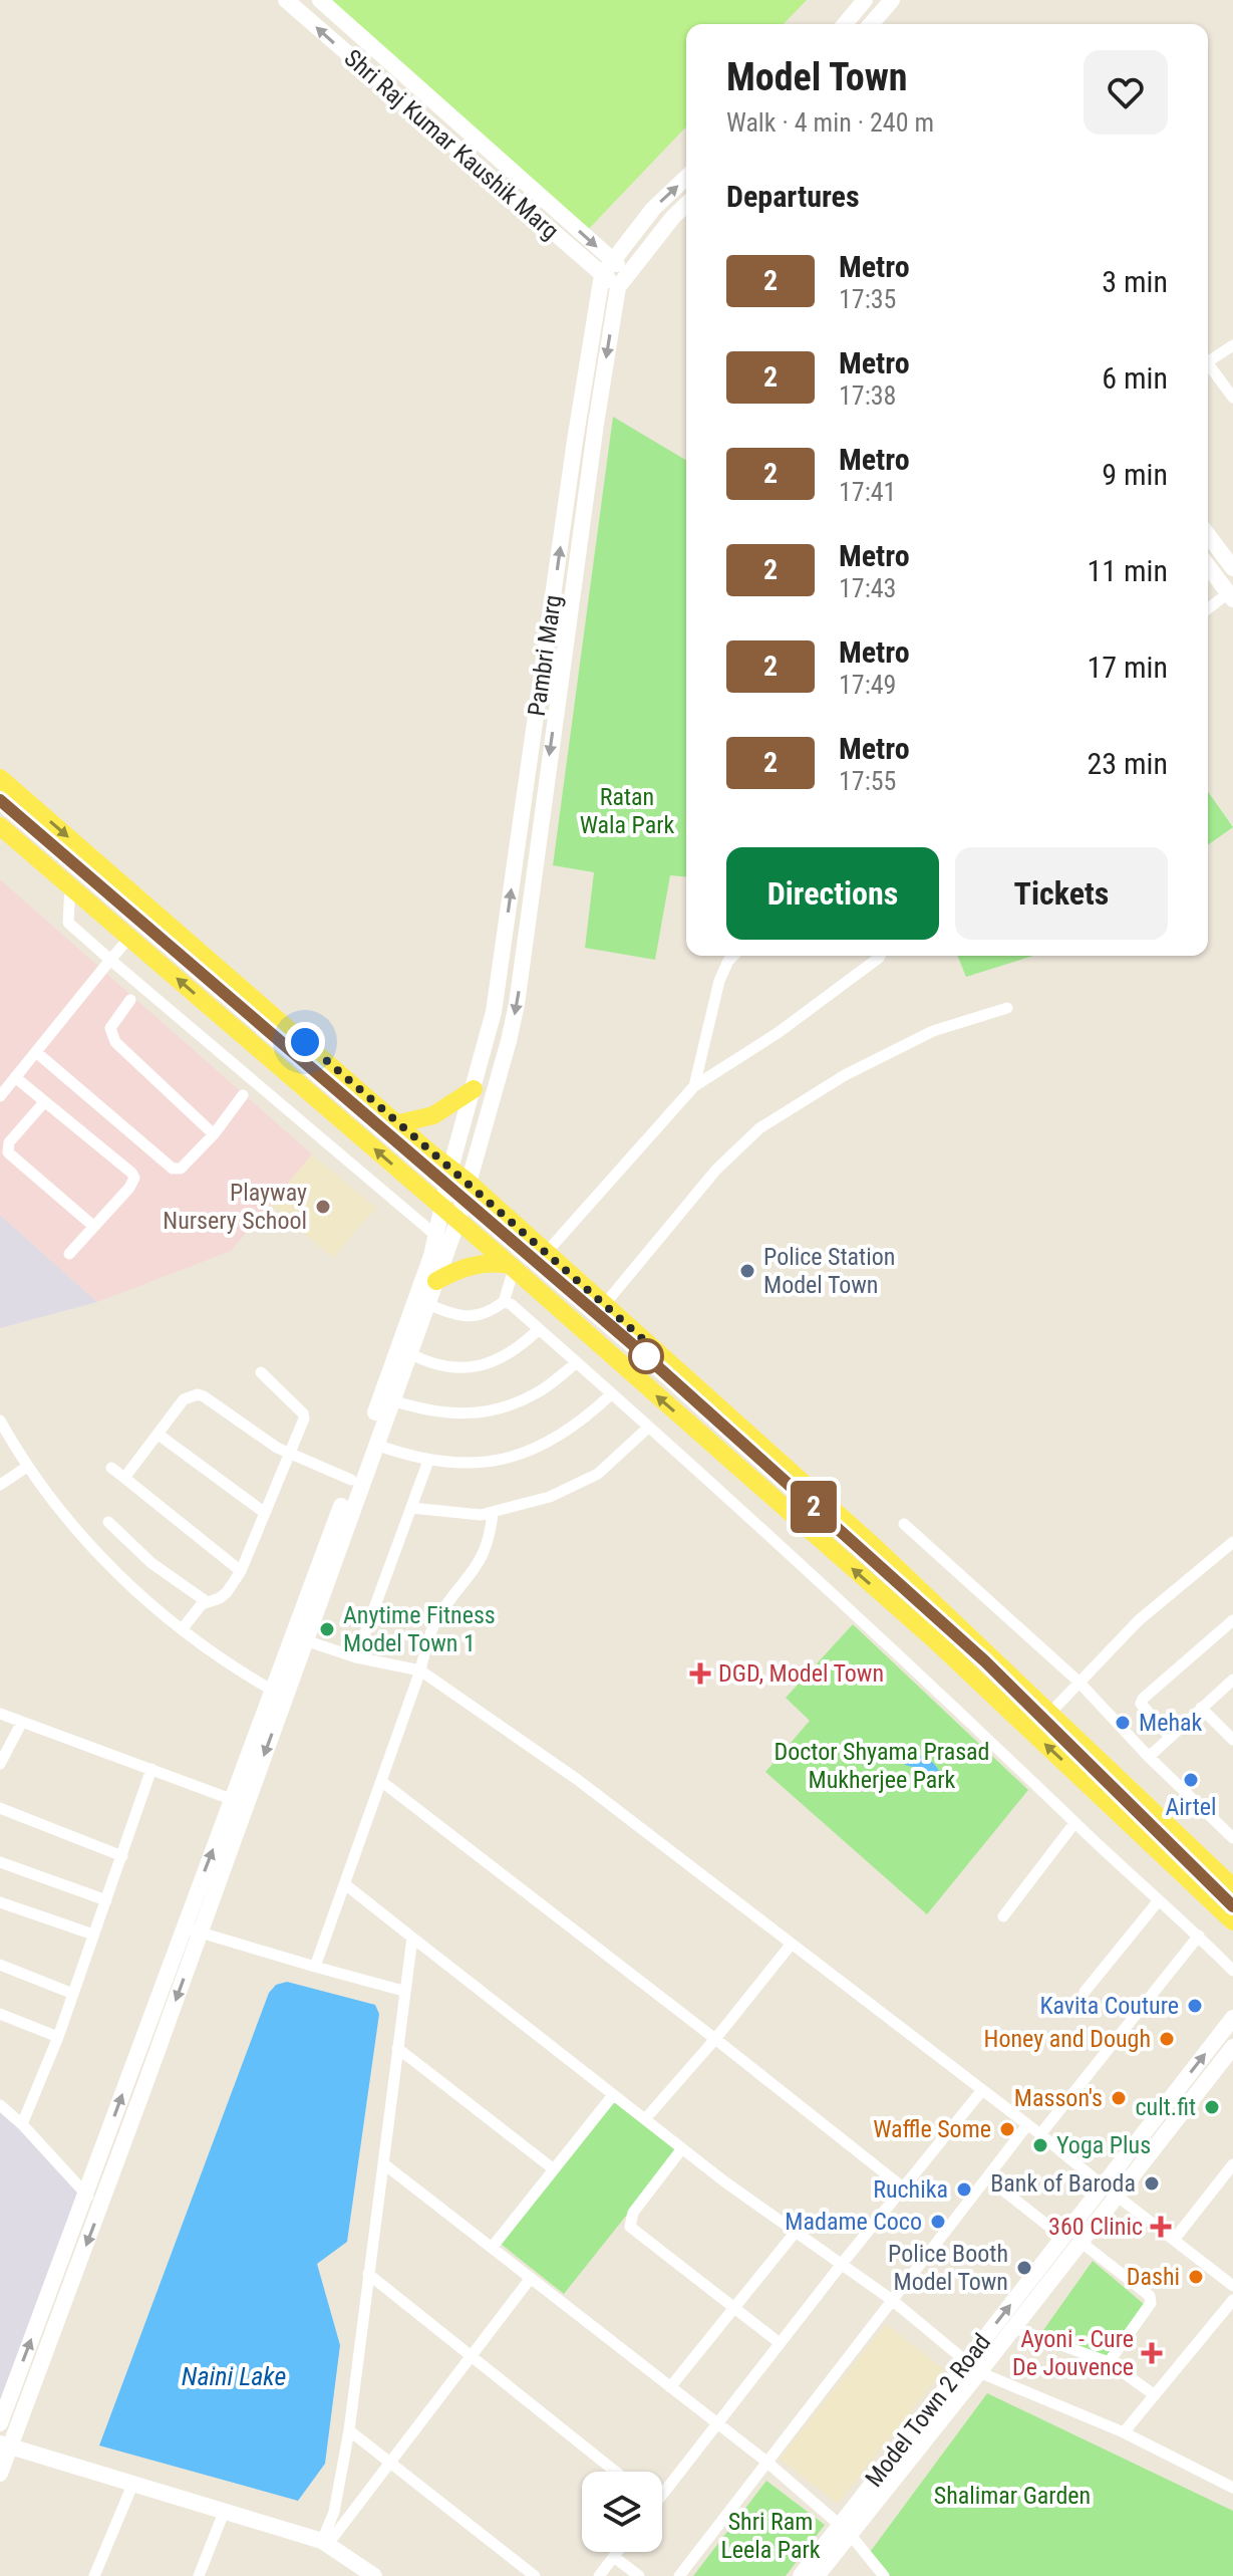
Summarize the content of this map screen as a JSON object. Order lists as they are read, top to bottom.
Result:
{
  "streets": {
    "street": ["Shri Raj Kumar Kaushik Marg", "Pambri Marg", "Model Town 2 Road"]
  },
  "crossings": [
    ["Shri Raj Kumar Kaushik Marg", "Pambri Marg"]
  ],
  "water": ["Naini Lake"],
  "parks": [
    "Ratan Wala Park",
    "Doctor Shyama Prasad Mukherjee Park",
    "Shalimar Garden",
    "Shri Ram Leela Park"
  ],
  "places": {
    "other": [
      "Playway Nursery School",
      "Police Station Model Town",
      "Anytime Fitness Model Town 1",
      "Mehak",
      "Airtel",
      "Kavita Couture",
      "Honey and Dough",
      "Masson's",
      "cult.fit",
      "Waffle Some",
      "Yoga Plus",
      "Bank of Baroda",
      "Ruchika",
      "Madame Coco",
      "Police Booth Model Town",
      "Dashi"
    ],
    "health": ["DGD, Model Town", "360 Clinic", "Ayoni - Cure De Jouvence"]
  },
  "lines": ["metro line 2"],
  "page": {
    "on_map": "2",
    "heading": [
      ["Model Town", "Walk · 4 min · 240 m"],
      "Departures"
    ],
    "list": [
      {
        "mark": "2",
        "name": "Metro",
        "note": "17:35",
        "value": "3 min"
      },
      {
        "mark": "2",
        "name": "Metro",
        "note": "17:38",
        "value": "6 min"
      },
      {
        "mark": "2",
        "name": "Metro",
        "note": "17:41",
        "value": "9 min"
      },
      {
        "mark": "2",
        "name": "Metro",
        "note": "17:43",
        "value": "11 min"
      },
      {
        "mark": "2",
        "name": "Metro",
        "note": "17:49",
        "value": "17 min"
      },
      {
        "mark": "2",
        "name": "Metro",
        "note": "17:55",
        "value": "23 min"
      }
    ],
    "buttons": ["Directions", "Tickets"]
  }
}
